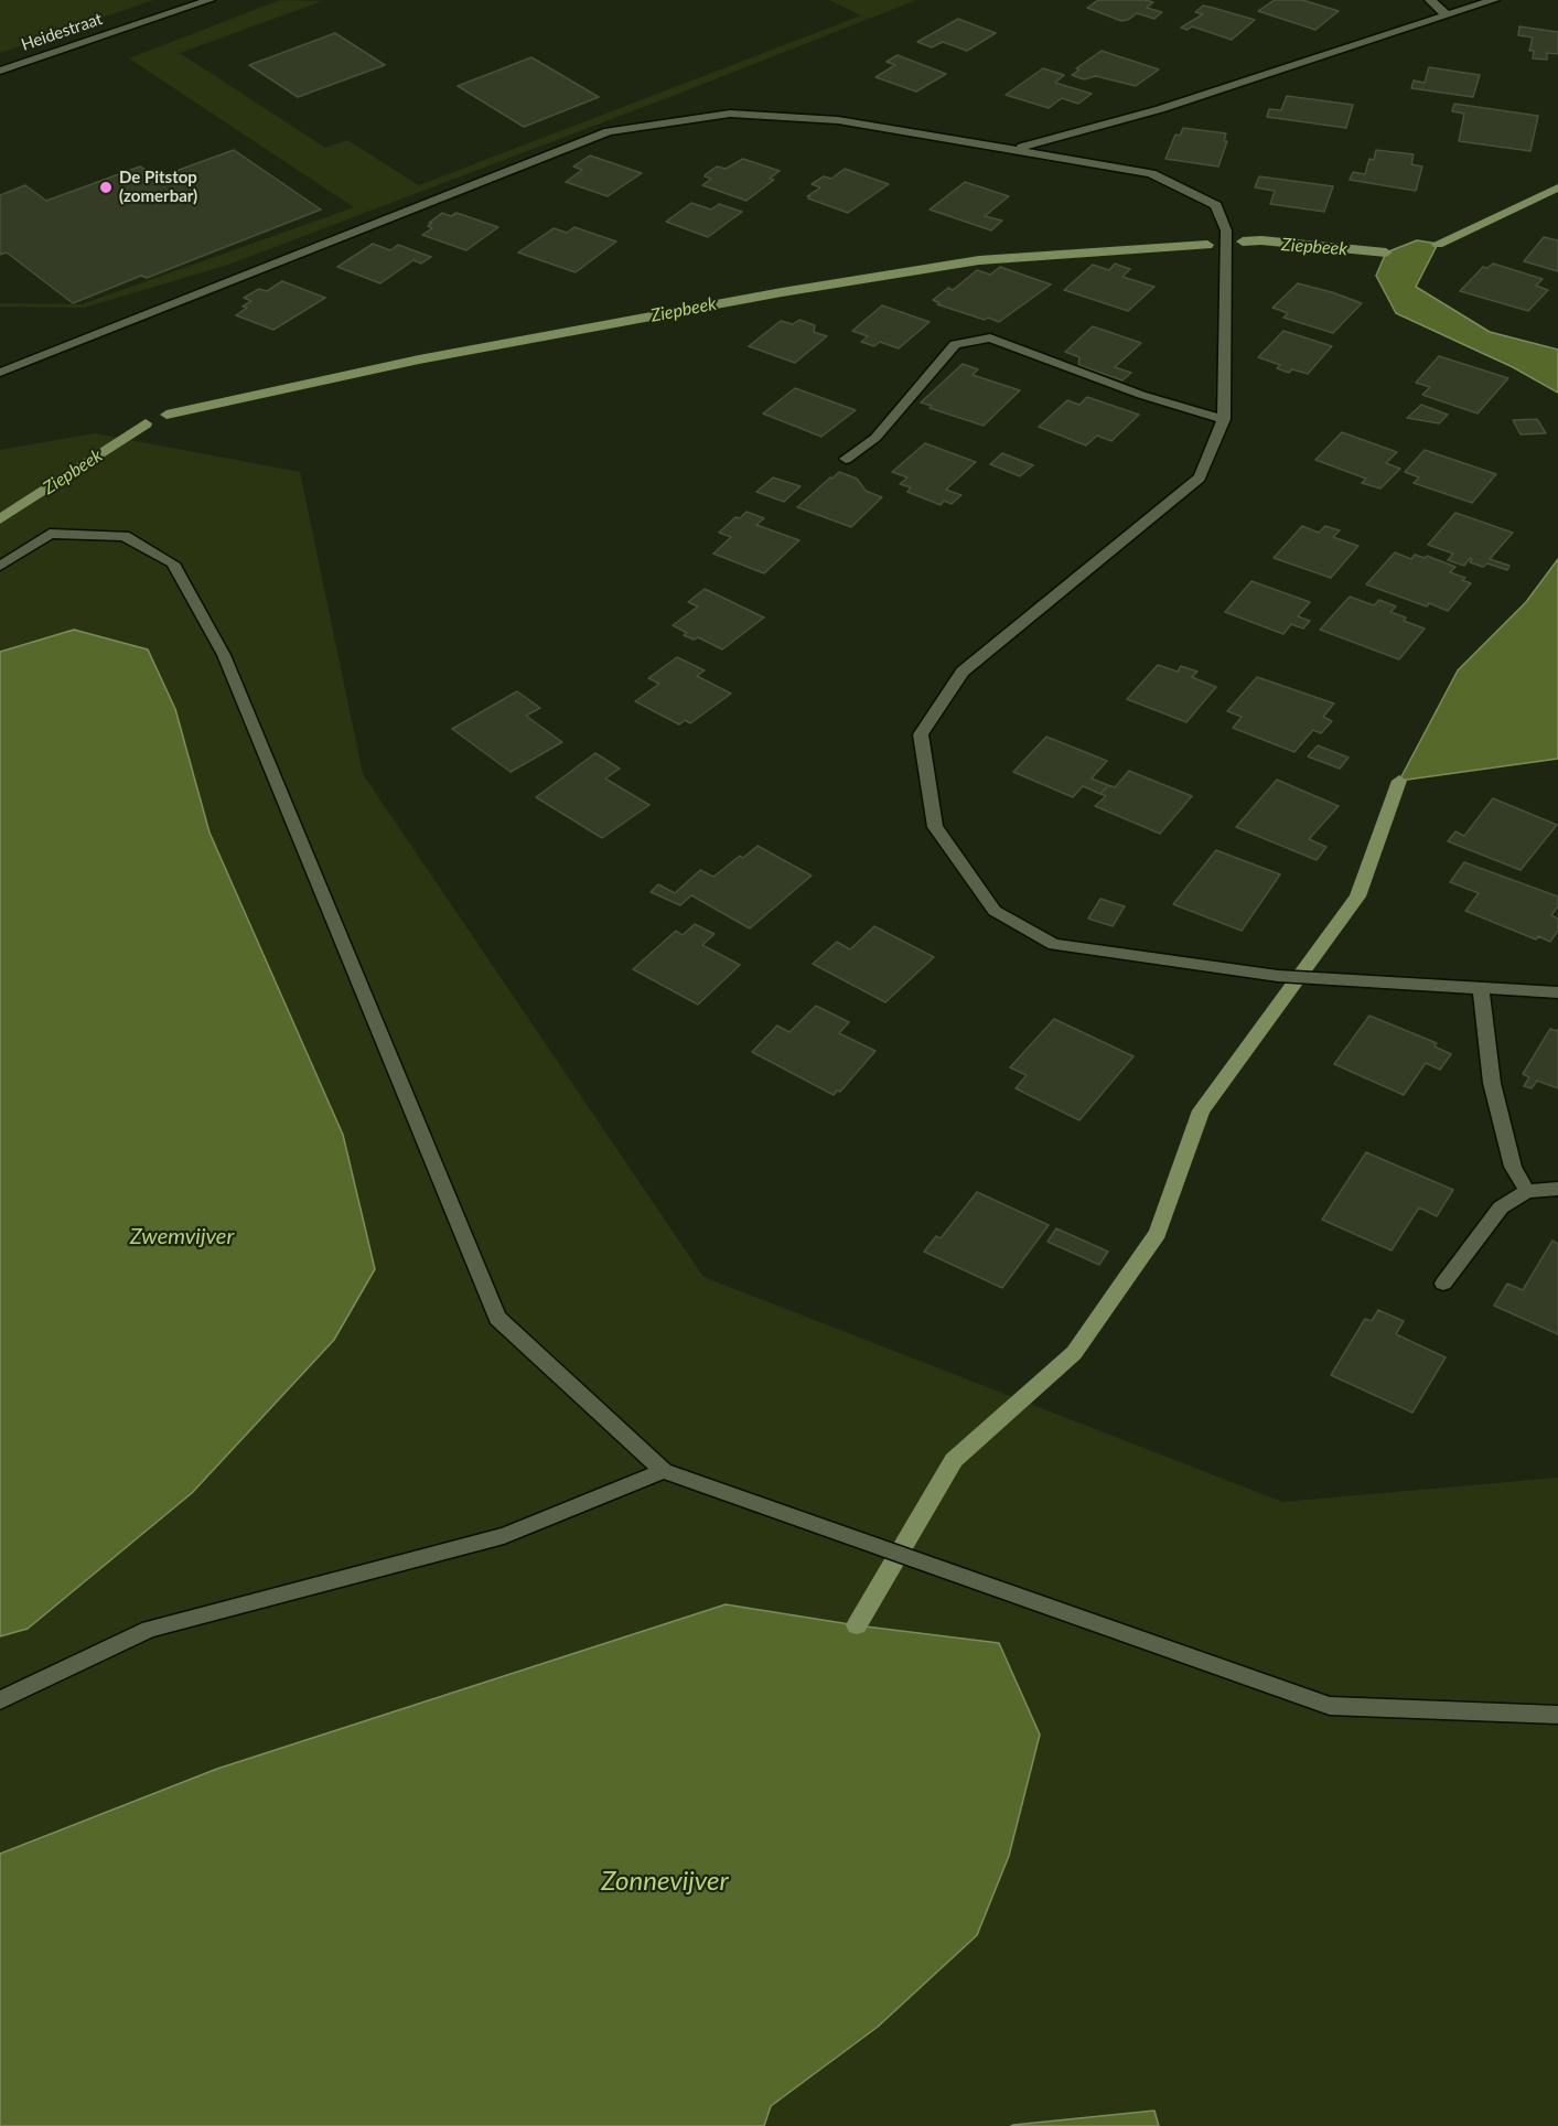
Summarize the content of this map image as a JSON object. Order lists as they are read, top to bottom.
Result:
{
  "streets": {
    "street": ["Heidestraat"]
  },
  "water": ["Ziepbeek", "Zwemvijver", "Zonnevijver"],
  "places": ["De Pitstop (zomerbar)"]
}
